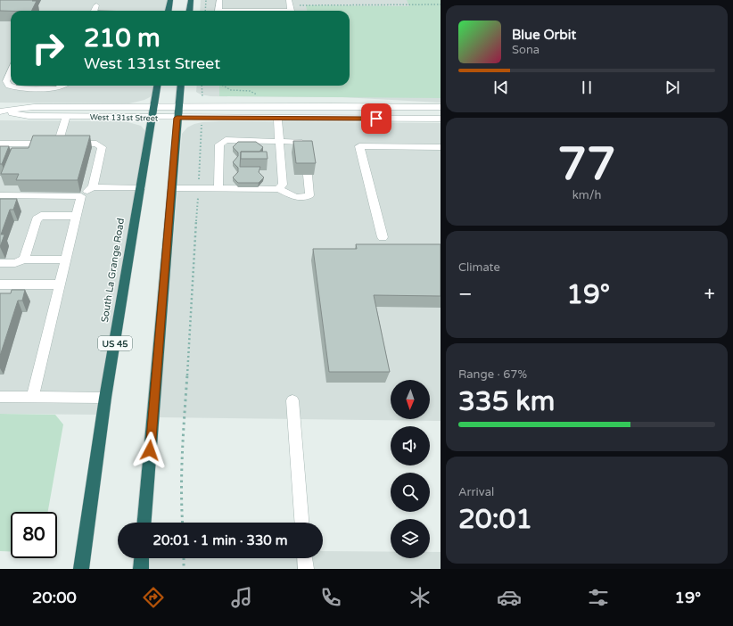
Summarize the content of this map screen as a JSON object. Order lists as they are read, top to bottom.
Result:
{
  "streets": {
    "highway": ["South La Grange Road", "US 45"],
    "street": ["West 131st Street"]
  },
  "crossings": [
    ["West 131st Street", "South La Grange Road"]
  ],
  "north": "bottom",
  "page": {
    "turn": ["210 m", "West 131st Street"],
    "song": ["Blue Orbit", "Sona"],
    "tile": [
      ["77", "km/h"],
      "Climate",
      ["Range · 67%", "335 km"],
      ["Arrival", "20:01"]
    ],
    "heat": ["−", "19°", "+"],
    "limit": "80",
    "trip": "20:01 · 1 min · 330 m",
    "tabs": ["20:00", "19°"]
  }
}
